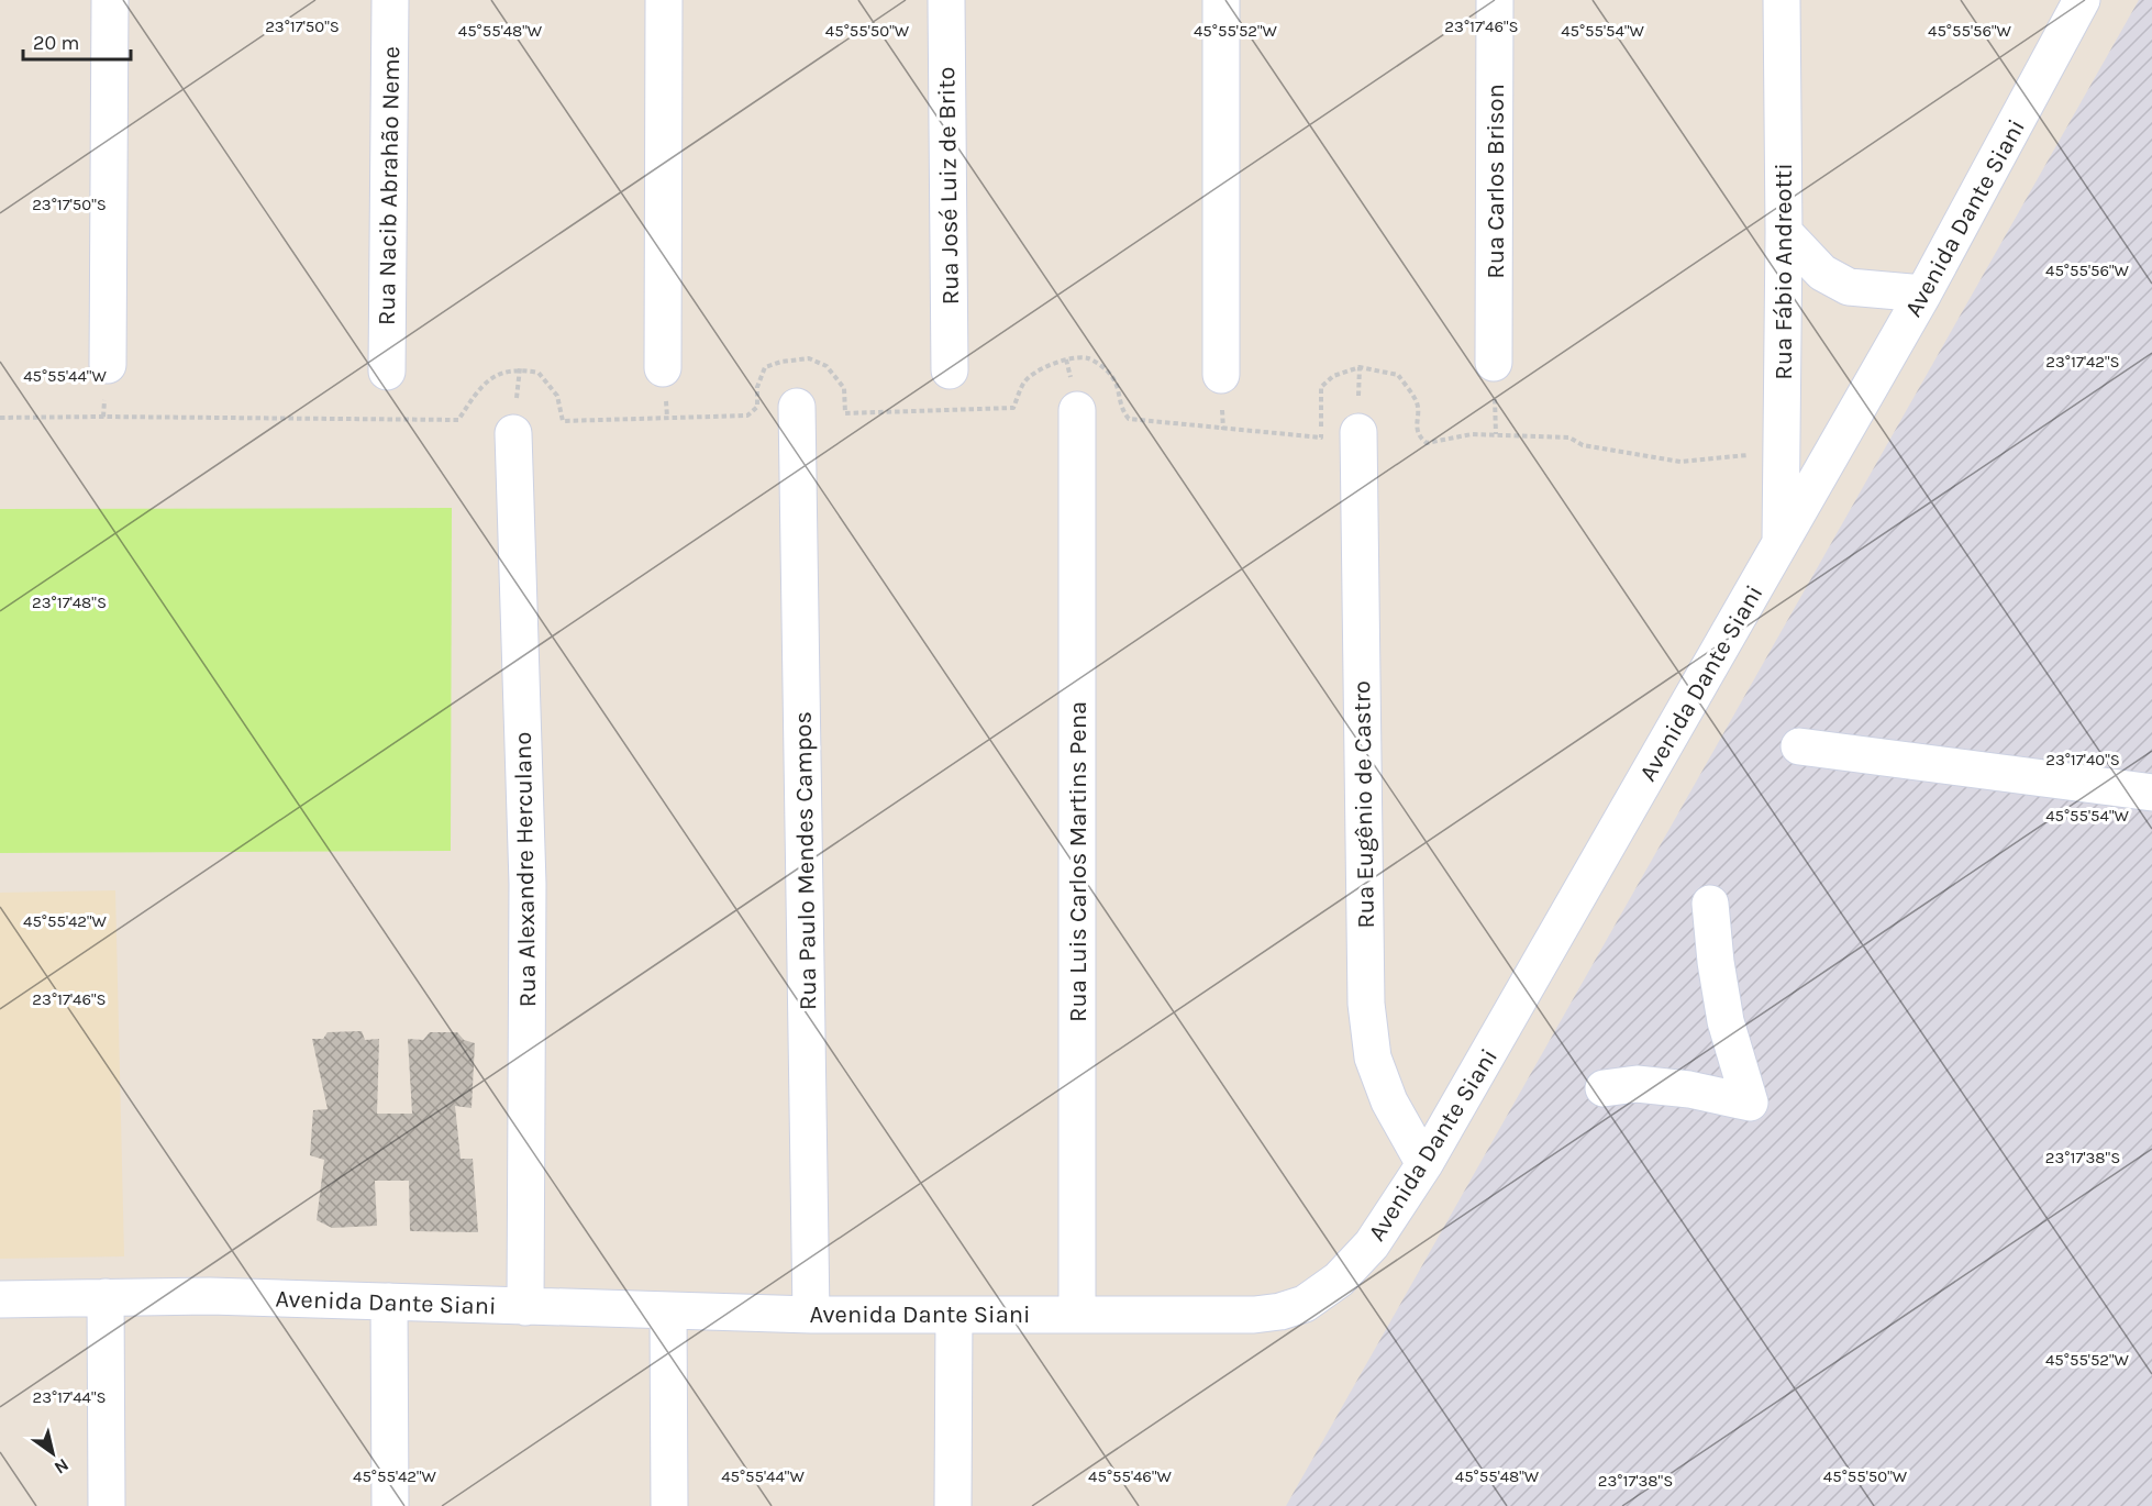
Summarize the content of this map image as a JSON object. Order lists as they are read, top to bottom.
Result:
{
  "streets": {
    "street": [
      "Rua Carlos Brison",
      "Rua Nacib Abrahão Neme",
      "Rua José Luiz de Brito",
      "Avenida Dante Siani",
      "Rua Fábio Andreotti",
      "Rua Eugênio de Castro",
      "Rua Paulo Mendes Campos",
      "Rua Luis Carlos Martins Pena",
      "Rua Alexandre Herculano"
    ]
  },
  "crossings": [
    ["Avenida Dante Siani", "Rua Fábio Andreotti"],
    ["Avenida Dante Siani", "Rua Eugênio de Castro"],
    ["Avenida Dante Siani", "Rua Paulo Mendes Campos"],
    ["Avenida Dante Siani", "Rua Luis Carlos Martins Pena"],
    ["Avenida Dante Siani", "Rua Alexandre Herculano"]
  ],
  "scale_bar": "20 m",
  "north": "bottom right",
  "coordinates": [
    "23°17'50\"S",
    "23°17'46\"S",
    "45°55'48\"W",
    "45°55'50\"W",
    "45°55'52\"W",
    "45°55'54\"W",
    "45°55'56\"W",
    "23°17'42\"S",
    "45°55'44\"W",
    "23°17'48\"S",
    "23°17'40\"S",
    "45°55'42\"W",
    "23°17'38\"S",
    "23°17'44\"S",
    "45°55'46\"W"
  ]
}
